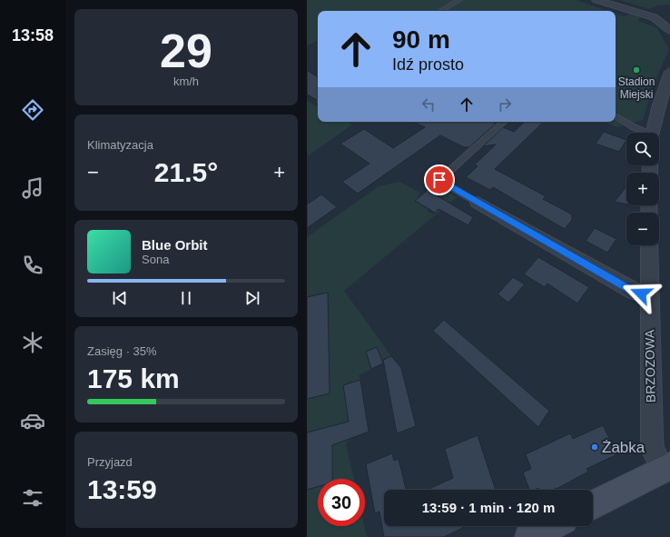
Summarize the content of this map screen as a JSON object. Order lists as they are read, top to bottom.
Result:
{
  "streets": {
    "street": ["BRZOZOWA"]
  },
  "places": ["Stadion Miejski", "Żabka"],
  "page": {
    "tabs": "13:58",
    "tile": [
      ["29", "km/h"],
      "Klimatyzacja",
      ["Zasięg · 35%", "175 km"],
      ["Przyjazd", "13:59"]
    ],
    "turn": ["90 m", "Idź prosto"],
    "map_buttons": ["+", "−"],
    "heat": ["−", "21.5°", "+"],
    "song": ["Blue Orbit", "Sona"],
    "limit": "30",
    "trip": "13:59 · 1 min · 120 m"
  }
}
